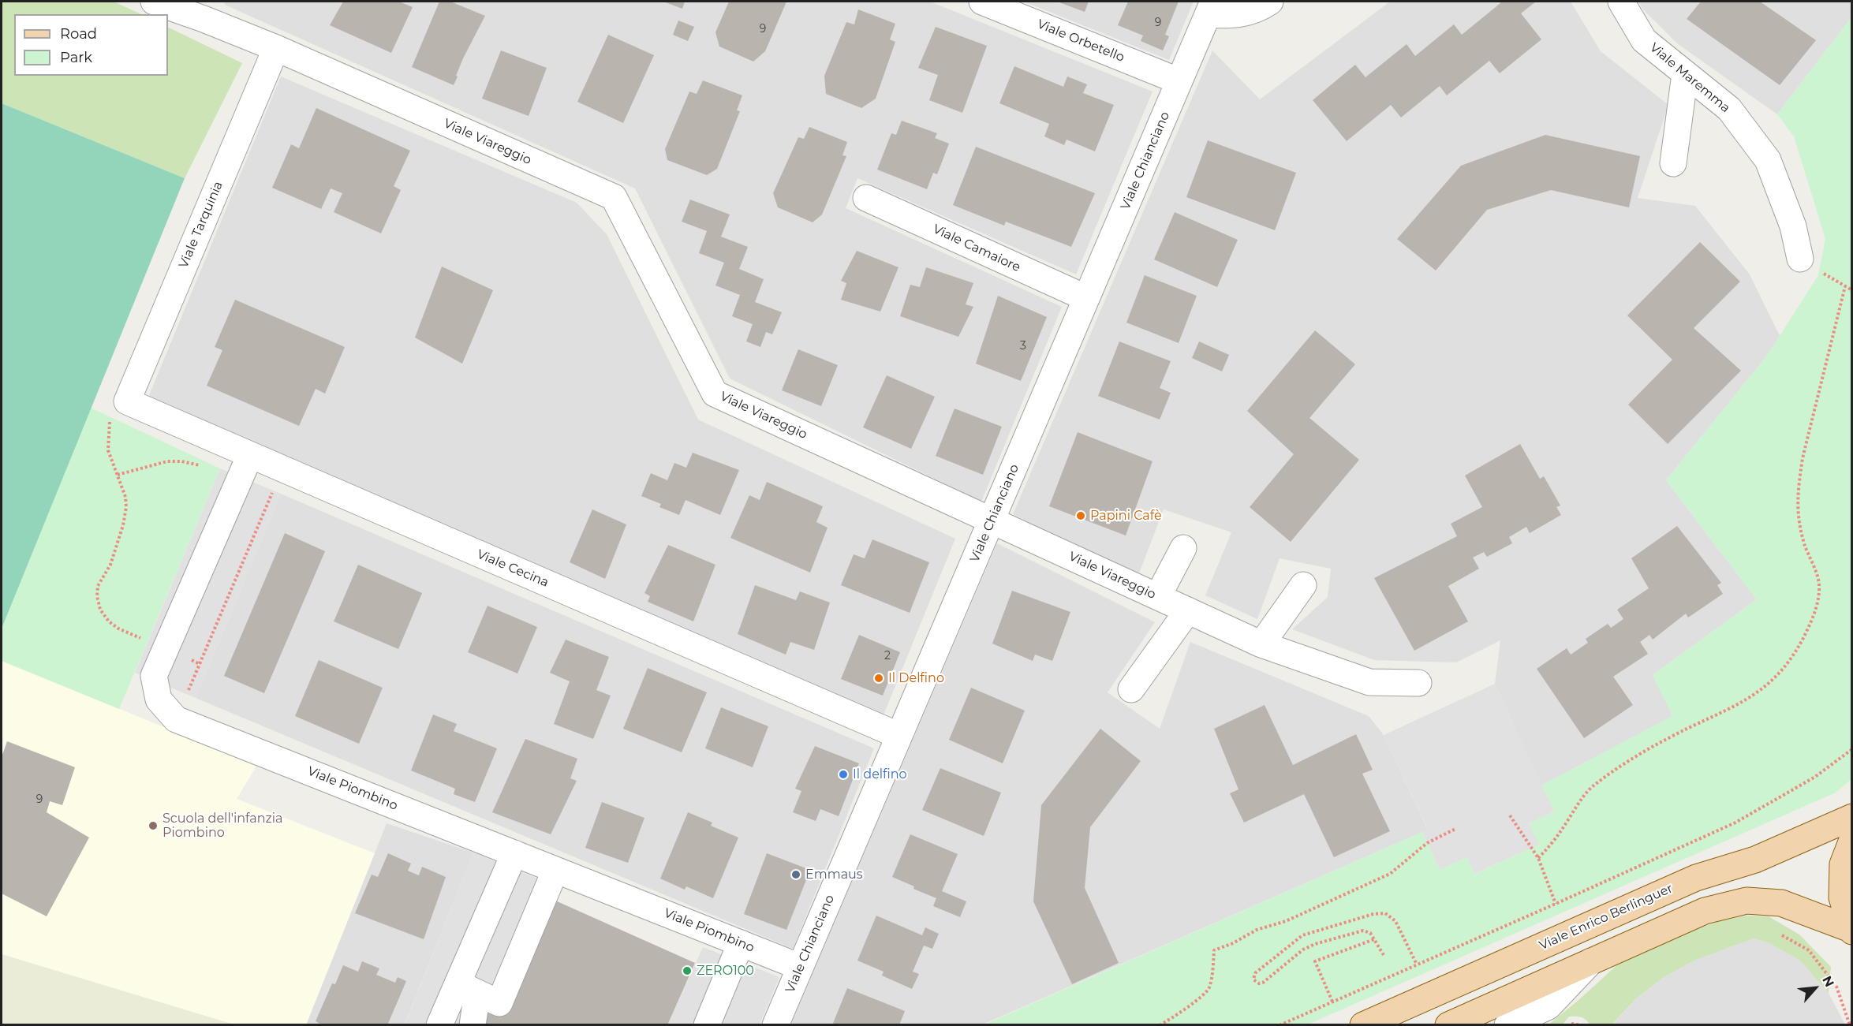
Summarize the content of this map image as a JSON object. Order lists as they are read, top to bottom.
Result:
{
  "streets": {
    "main road": ["Viale Enrico Berlinguer"],
    "street": [
      "Viale Orbetello",
      "Viale Maremma",
      "Viale Viareggio",
      "Viale Chianciano",
      "Viale Tarquinia",
      "Viale Camaiore",
      "Viale Cecina",
      "Viale Piombino"
    ]
  },
  "crossings": [
    ["Viale Orbetello", "Viale Chianciano"],
    ["Viale Viareggio", "Viale Chianciano"],
    ["Viale Viareggio", "Viale Tarquinia"],
    ["Viale Chianciano", "Viale Camaiore"],
    ["Viale Chianciano", "Viale Cecina"],
    ["Viale Chianciano", "Viale Piombino"],
    ["Viale Tarquinia", "Viale Cecina"],
    ["Viale Cecina", "Viale Piombino"]
  ],
  "places": [
    "Papini Cafè",
    "Il Delfino",
    "Il delfino",
    "Scuola dell'infanzia Piombino",
    "Emmaus",
    "ZERO100"
  ],
  "house_numbers": [
    "9",
    "9",
    "3",
    "2",
    "9"
  ],
  "legend": ["Road", "Park"],
  "north": "top right"
}
